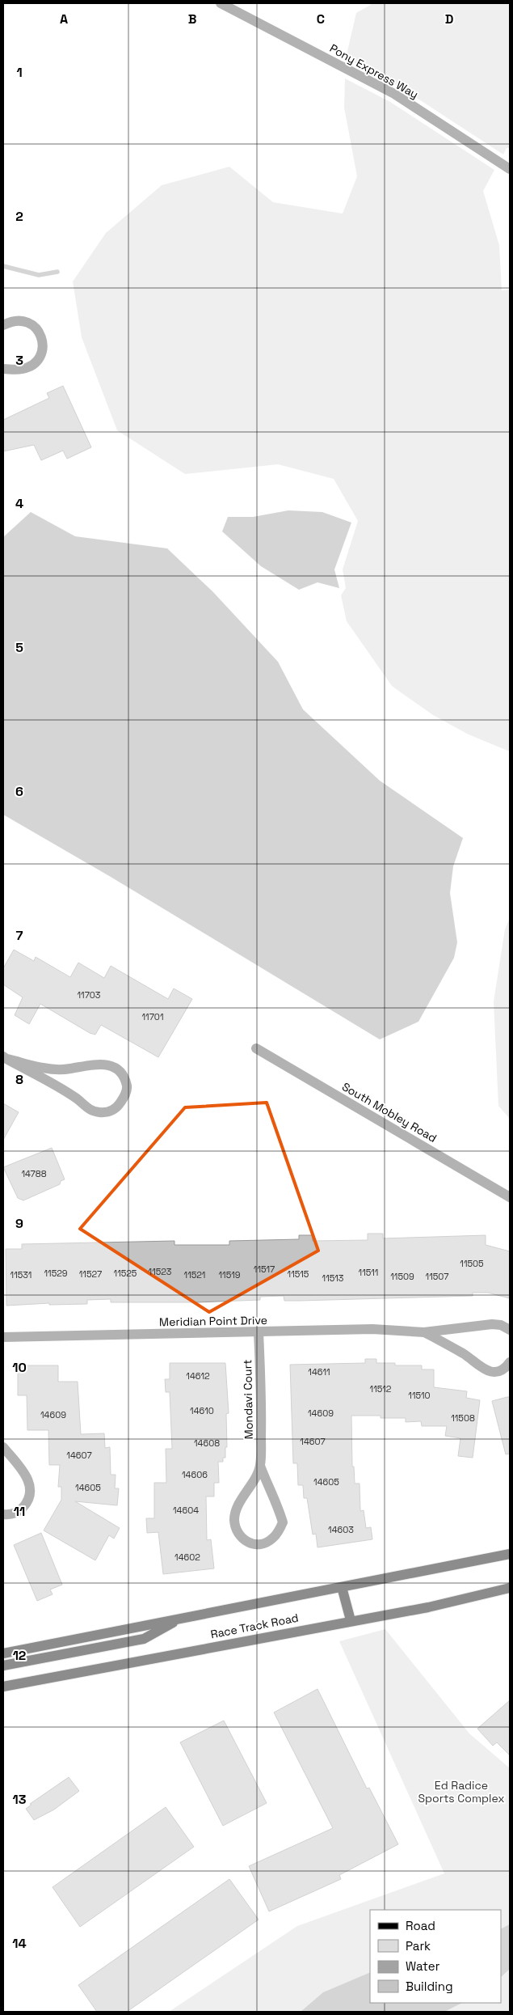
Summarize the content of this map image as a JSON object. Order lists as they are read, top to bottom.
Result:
{
  "streets": {
    "main road": ["Race Track Road"],
    "street": [
      "Pony Express Way",
      "South Mobley Road",
      "Meridian Point Drive",
      "Mondavi Court"
    ]
  },
  "crossings": [
    ["Meridian Point Drive", "Mondavi Court"]
  ],
  "parks": ["Ed Radice Sports Complex"],
  "house_numbers": [
    "11703",
    "11701",
    "14788",
    "11505",
    "11517",
    "11523",
    "11511",
    "11529",
    "11525",
    "11527",
    "11515",
    "11531",
    "11521",
    "11519",
    "11509",
    "11507",
    "11513",
    "14611",
    "14612",
    "11512",
    "11510",
    "14610",
    "14609",
    "14609",
    "11508",
    "14607",
    "14608",
    "14607",
    "14606",
    "14605",
    "14605",
    "14604",
    "14603",
    "14602"
  ],
  "legend": [
    "Road",
    "Park",
    "Water",
    "Building"
  ],
  "grid": {
    "columns": [
      "A",
      "B",
      "C",
      "D"
    ],
    "rows": [
      "1",
      "2",
      "3",
      "4",
      "5",
      "6",
      "7",
      "8",
      "9",
      "10",
      "11",
      "12",
      "13",
      "14"
    ]
  }
}
